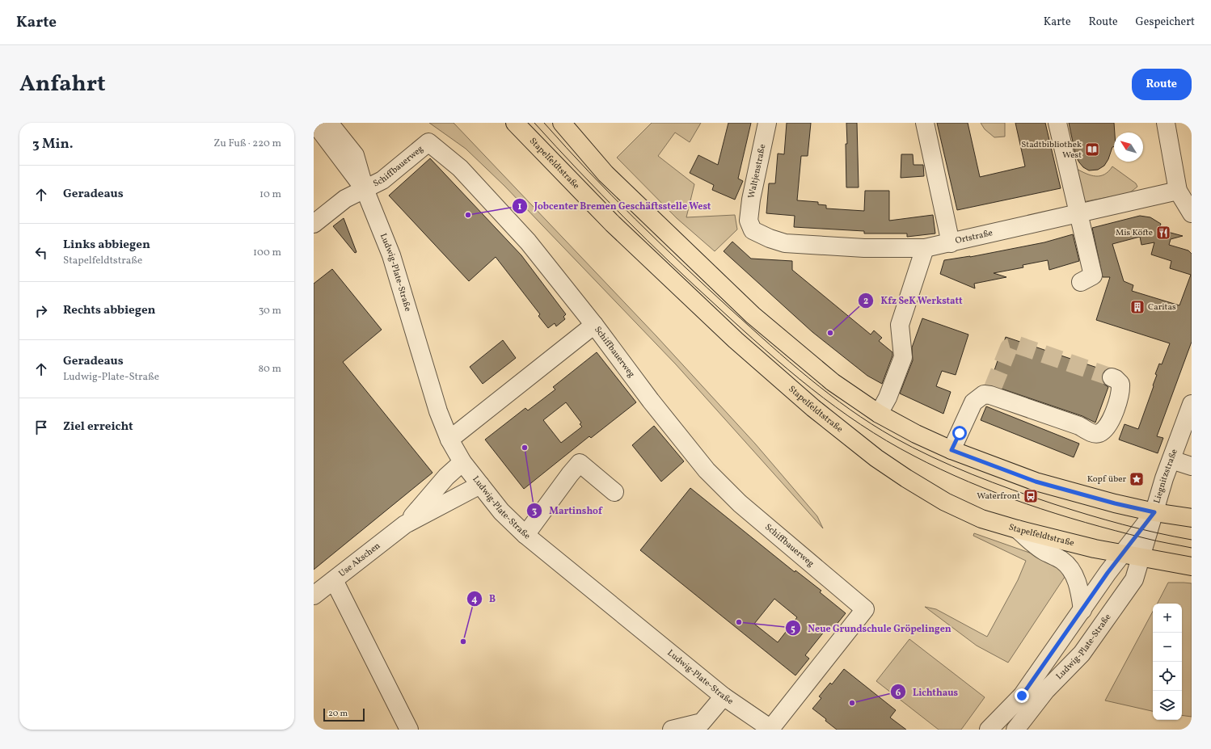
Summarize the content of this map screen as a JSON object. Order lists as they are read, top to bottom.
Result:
{
  "streets": {
    "main road": ["Stapelfeldtstraße"],
    "street": [
      "Schiffbauerweg",
      "Waltjenstraße",
      "Ortstraße",
      "Ludwig-Plate-Straße",
      "Liegnitzstraße",
      "Use Akschen"
    ]
  },
  "crossings": [
    ["Stapelfeldtstraße", "Ludwig-Plate-Straße"],
    ["Stapelfeldtstraße", "Liegnitzstraße"],
    ["Schiffbauerweg", "Ludwig-Plate-Straße"],
    ["Waltjenstraße", "Ortstraße"],
    ["Ludwig-Plate-Straße", "Liegnitzstraße"],
    ["Ludwig-Plate-Straße", "Use Akschen"]
  ],
  "places": {
    "library": ["Stadtbibliothek West"],
    "other": [
      "Jobcenter Bremen Geschäftsstelle West",
      "Kfz SeK Werkstatt",
      "Martinshof",
      "Neue Grundschule Gröpelingen",
      "B",
      "Lichthaus"
    ],
    "restaurant": ["Mis Köfte"],
    "building": ["Caritas"],
    "place": ["Kopf über"],
    "bus stop": ["Waterfront"]
  },
  "scale_bar": "20 m",
  "north": "top left",
  "page": {
    "header": "Karte",
    "nav": ["Karte", "Route", "Gespeichert"],
    "title": "Anfahrt",
    "buttons": "Route",
    "heading": ["3 Min.", "Zu Fuß · 220 m"],
    "list": [
      ["Geradeaus", "10 m"],
      ["Links abbiegen", "Stapelfeldtstraße", "100 m"],
      ["Rechts abbiegen", "30 m"],
      ["Geradeaus", "Ludwig-Plate-Straße", "80 m"],
      "Ziel erreicht"
    ],
    "map_buttons": ["+", "−"],
    "scale": "20 m"
  }
}
